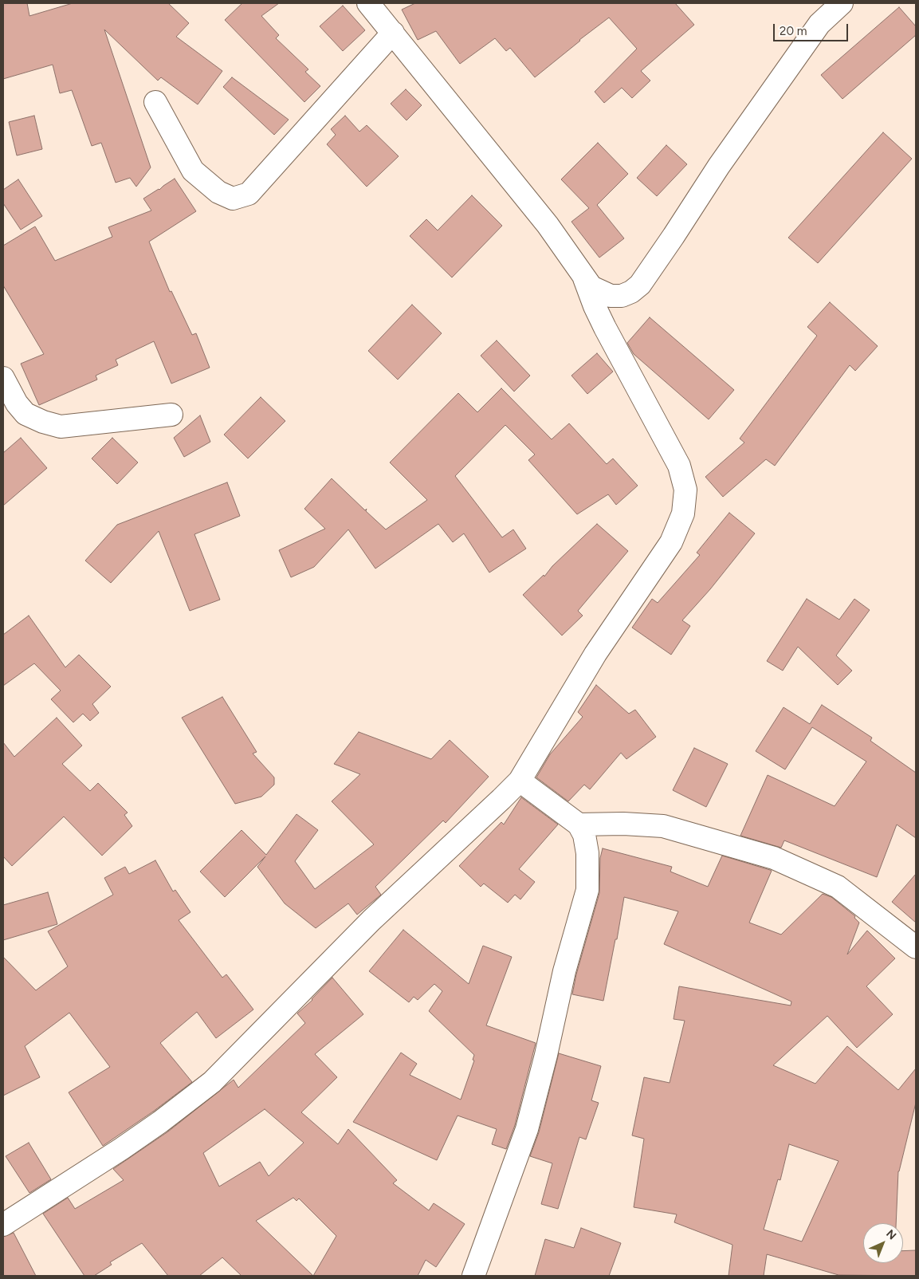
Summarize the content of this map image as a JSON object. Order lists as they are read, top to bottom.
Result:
{
  "scale_bar": "20 m",
  "north": "top right"
}
